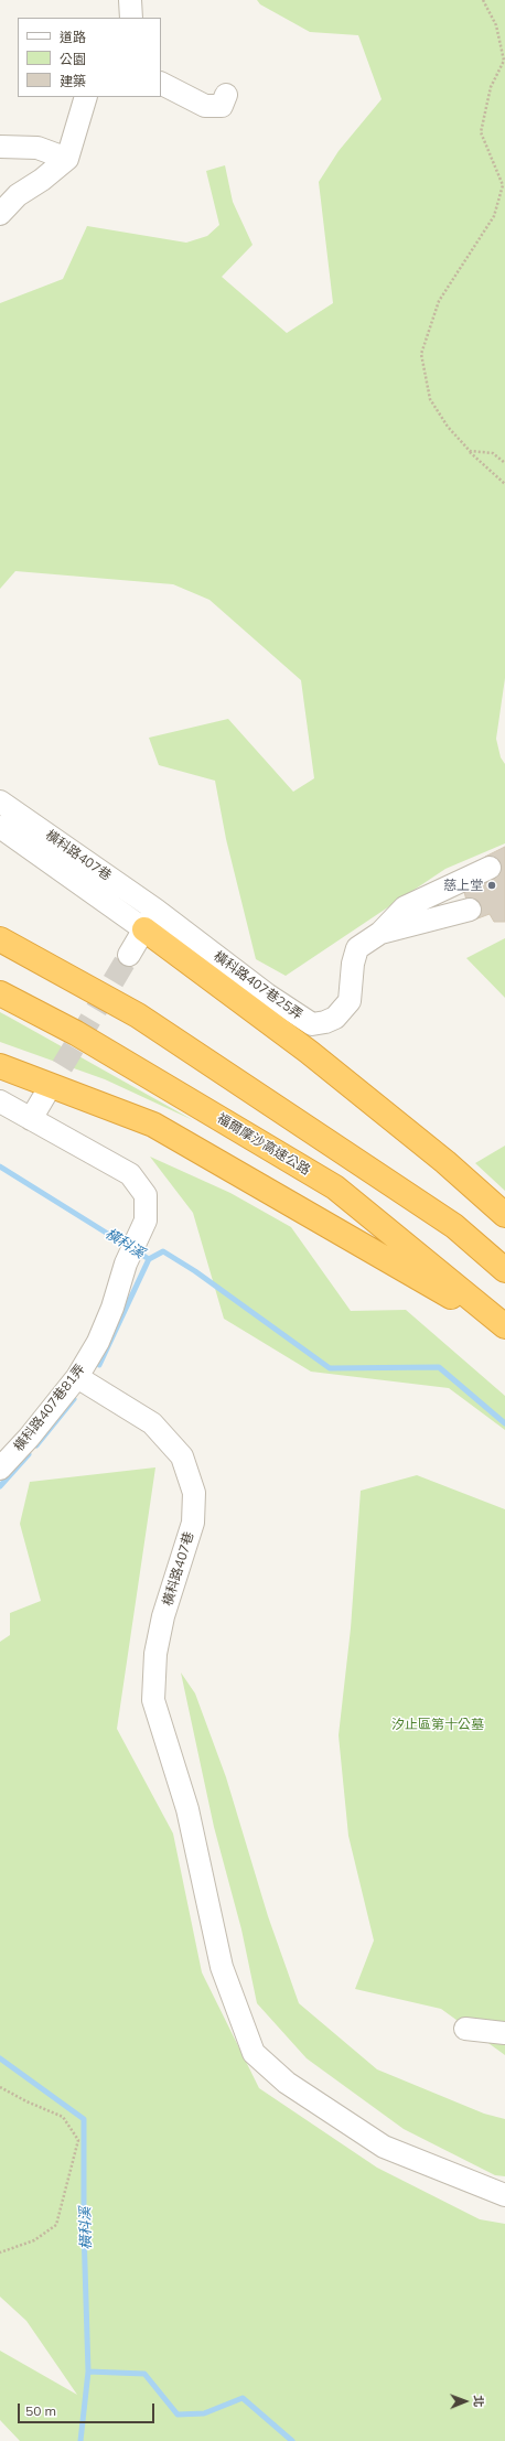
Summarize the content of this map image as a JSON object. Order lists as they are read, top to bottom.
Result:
{
  "streets": {
    "highway": ["福爾摩沙高速公路"],
    "street": ["橫科路407巷", "橫科路407巷25弄", "橫科路407巷81弄"]
  },
  "crossings": [
    ["橫科路407巷", "橫科路407巷25弄"],
    ["橫科路407巷", "橫科路407巷81弄"]
  ],
  "water": ["橫科溪"],
  "parks": ["汐止區第十公墓"],
  "places": ["慈上堂"],
  "legend": ["道路", "公園", "建築"],
  "scale_bar": "50 m",
  "north": "right"
}
